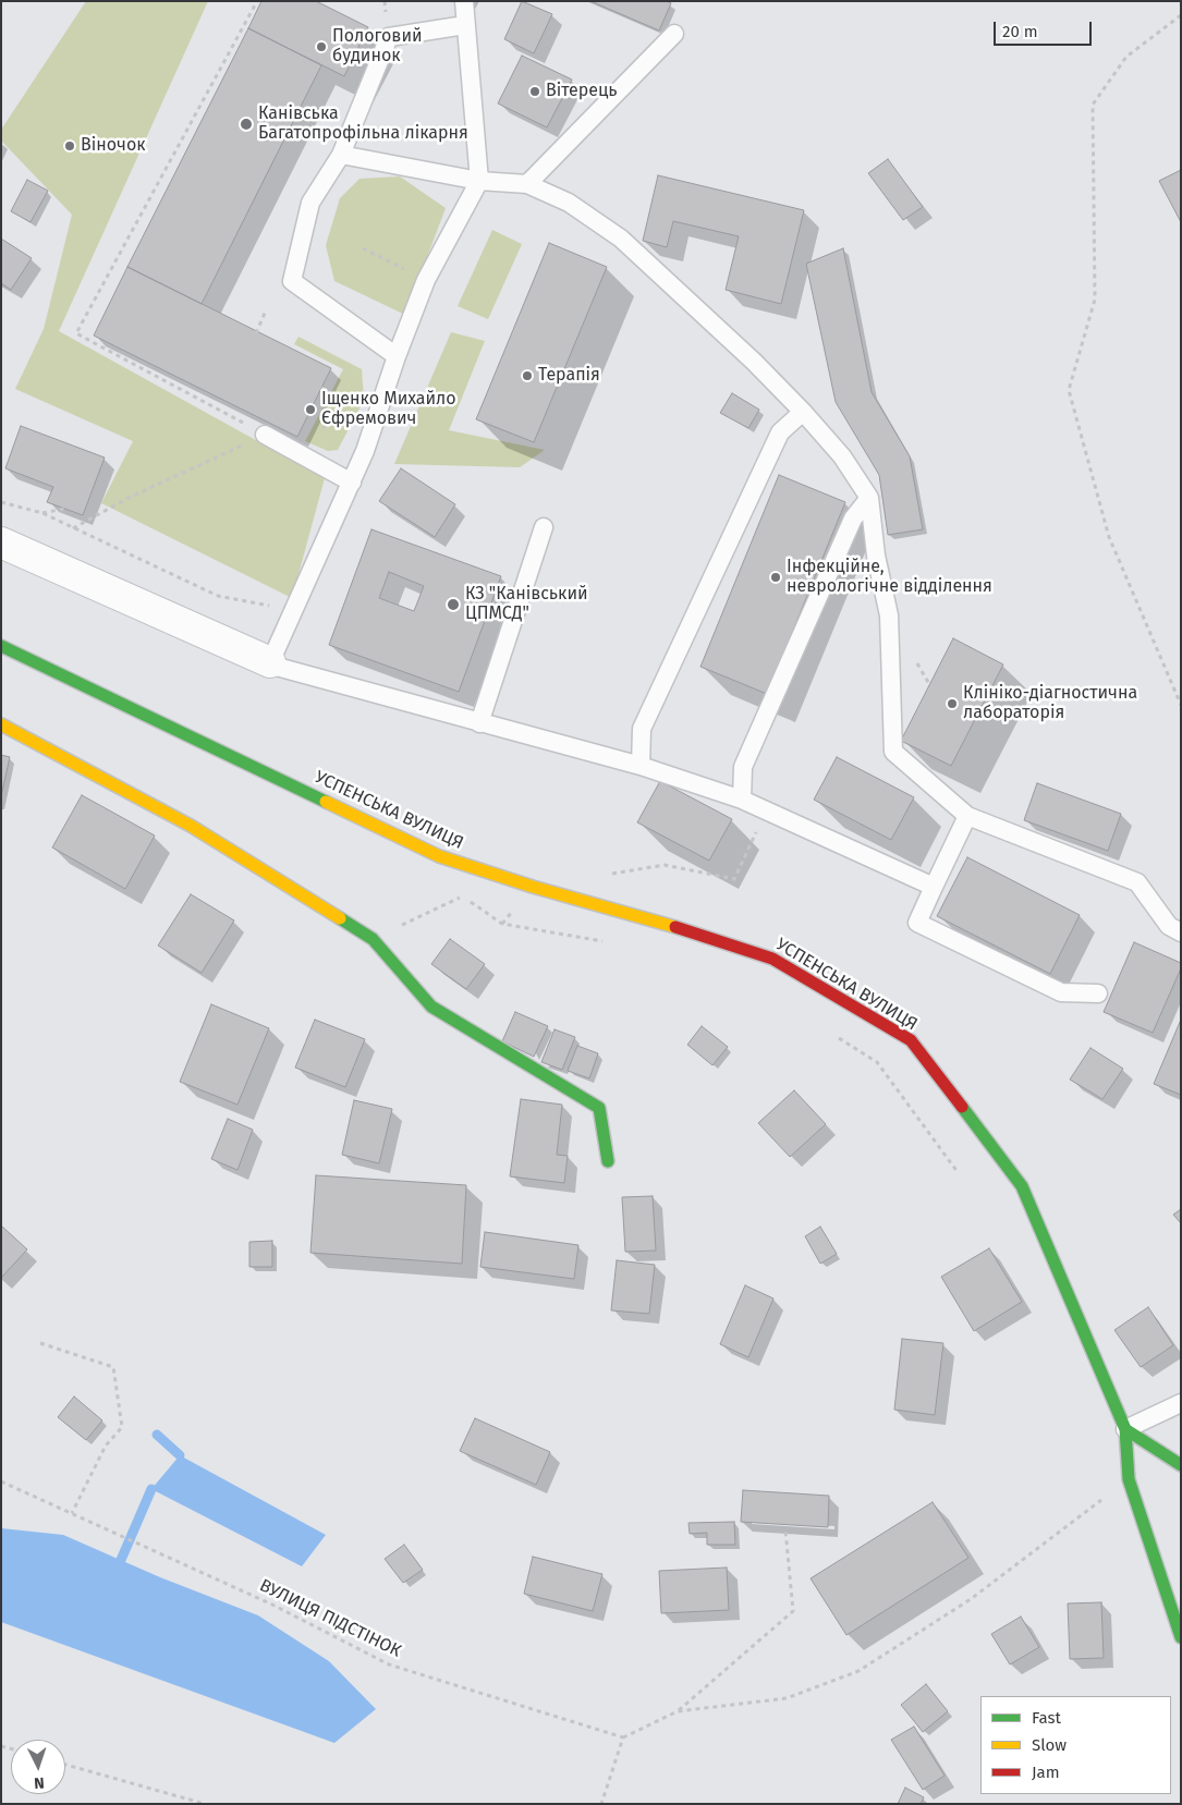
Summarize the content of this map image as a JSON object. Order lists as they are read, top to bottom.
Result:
{
  "streets": {
    "street": ["УСПЕНСЬКА ВУЛИЦЯ"],
    "path": ["ВУЛИЦЯ ПІДСТІНОК"]
  },
  "places": [
    "Пологовий будинок",
    "Вітерець",
    "Канівська Багатопрофільна лікарня",
    "Віночок",
    "Терапія",
    "Іщенко Михайло Єфремович",
    "Інфекційне, неврологічне відділення",
    "КЗ \"Канівський ЦПМСД\"",
    "Клініко-діагностична лабораторія"
  ],
  "legend": ["Fast", "Slow", "Jam"],
  "scale_bar": "20 m",
  "north": "bottom"
}
